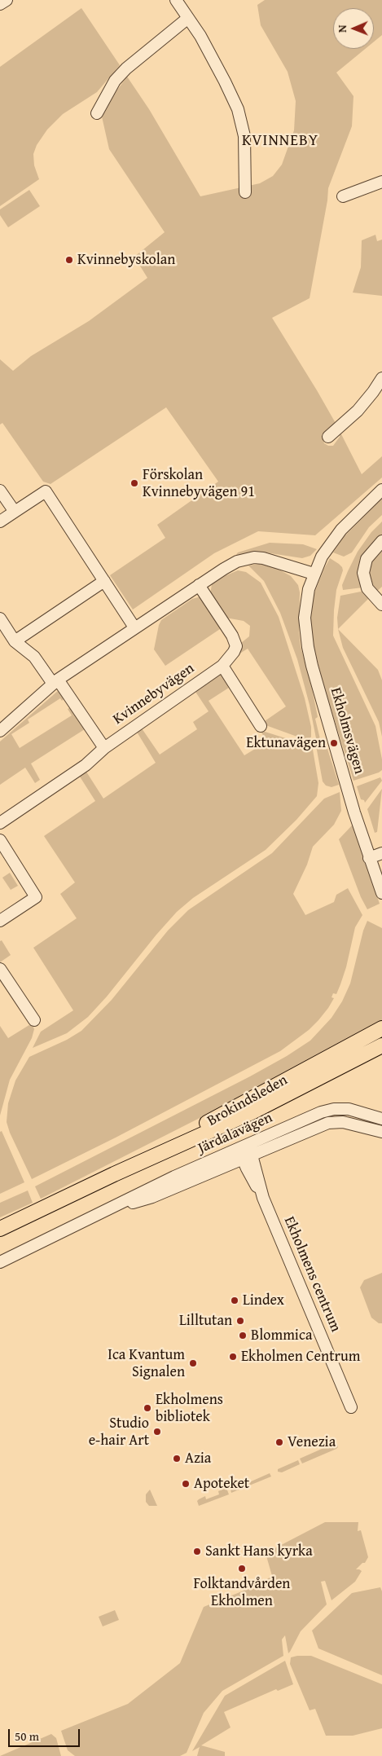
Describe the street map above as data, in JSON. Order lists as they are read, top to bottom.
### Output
{
  "streets": {
    "main road": ["Brokindsleden"],
    "street": [
      "Kvinnebyvägen",
      "Ekholmsvägen",
      "Järdalavägen",
      "Ekholmens centrum"
    ]
  },
  "crossings": [
    ["Järdalavägen", "Ekholmens centrum"]
  ],
  "districts": ["KVINNEBY"],
  "places": [
    "Kvinnebyskolan",
    "Förskolan Kvinnebyvägen 91",
    "Ektunavägen",
    "Lindex",
    "Lilltutan",
    "Blommica",
    "Ekholmen Centrum",
    "Ica Kvantum Signalen",
    "Ekholmens bibliotek",
    "Studio e-hair Art",
    "Venezia",
    "Azia",
    "Apoteket",
    "Sankt Hans kyrka",
    "Folktandvården Ekholmen"
  ],
  "scale_bar": "50 m",
  "north": "left"
}
